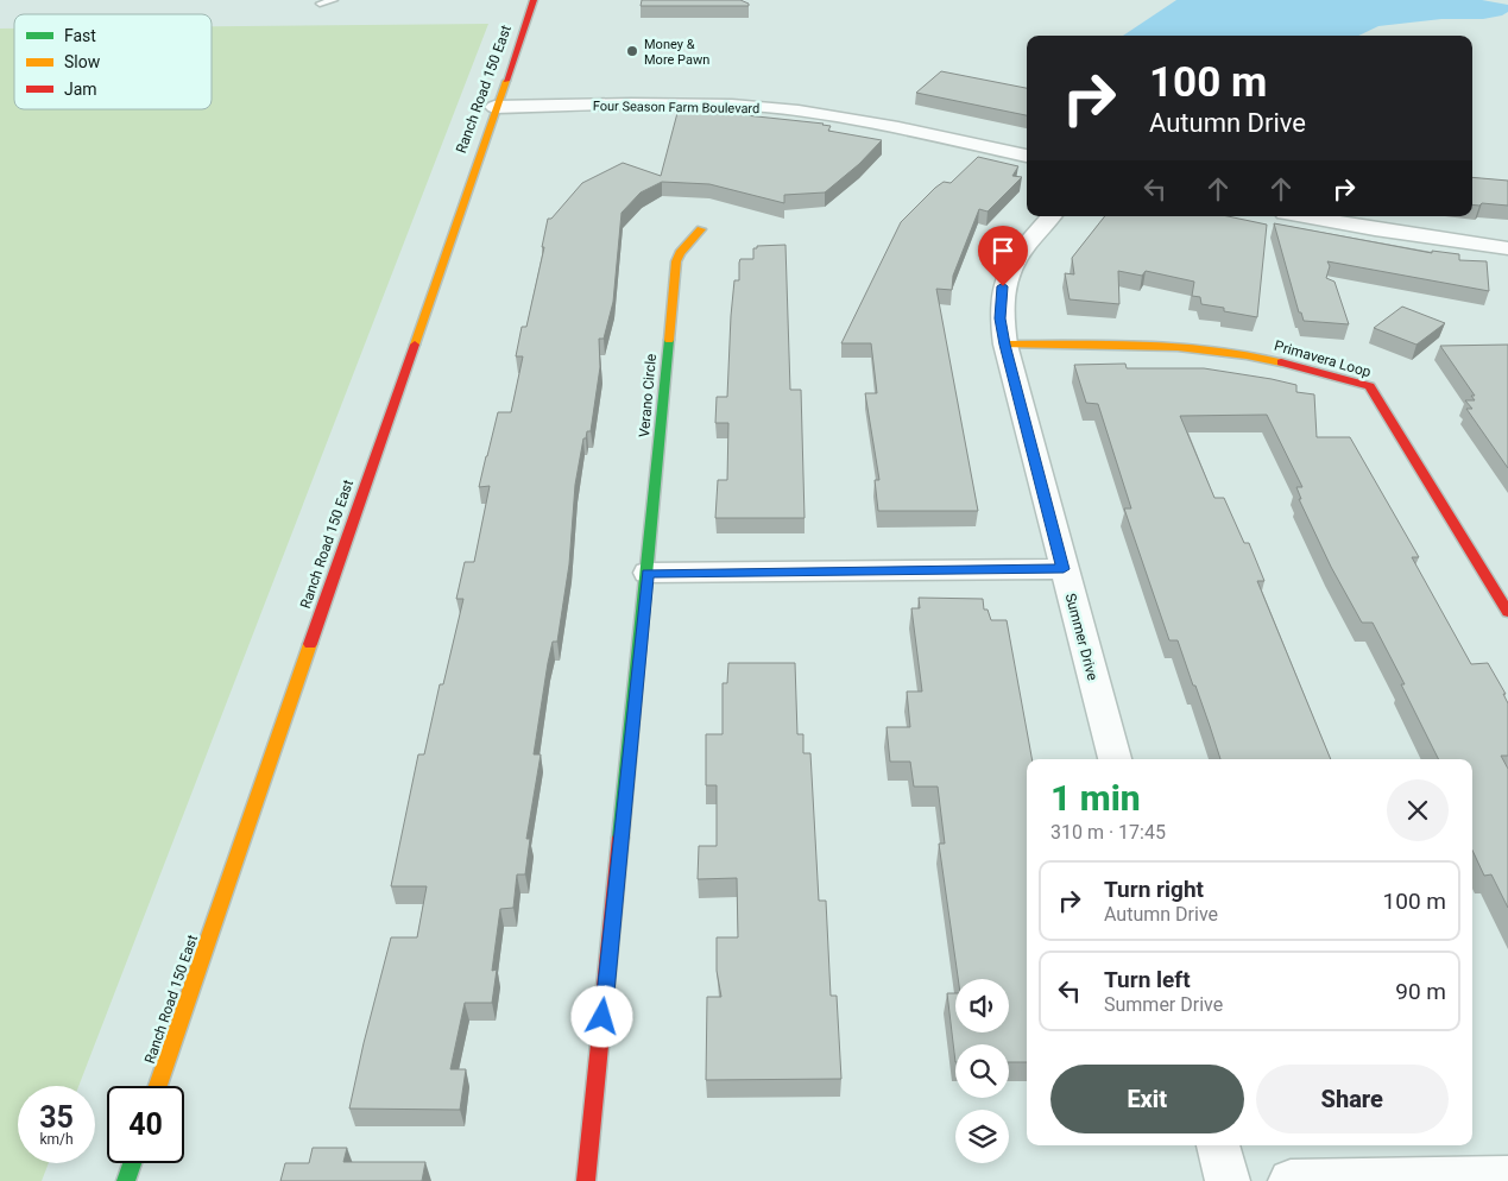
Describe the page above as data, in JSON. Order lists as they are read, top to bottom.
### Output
{
  "streets": {
    "main road": ["Ranch Road 150 East", "Primavera Loop", "Verano Circle"],
    "street": ["Four Season Farm Boulevard", "Summer Drive"]
  },
  "crossings": [
    ["Ranch Road 150 East", "Four Season Farm Boulevard"],
    ["Primavera Loop", "Summer Drive"]
  ],
  "places": ["Money & More Pawn"],
  "legend": ["Fast", "Slow", "Jam"],
  "page": {
    "turn": ["100 m", "Autumn Drive"],
    "heading": ["1 min", "310 m · 17:45"],
    "list": [
      {
        "name": "Turn right",
        "note": "Autumn Drive",
        "value": "100 m"
      },
      {
        "name": "Turn left",
        "note": "Summer Drive",
        "value": "90 m"
      }
    ],
    "buttons": ["Exit", "Share"],
    "speed": "35 km/h",
    "limit": "40"
  }
}
